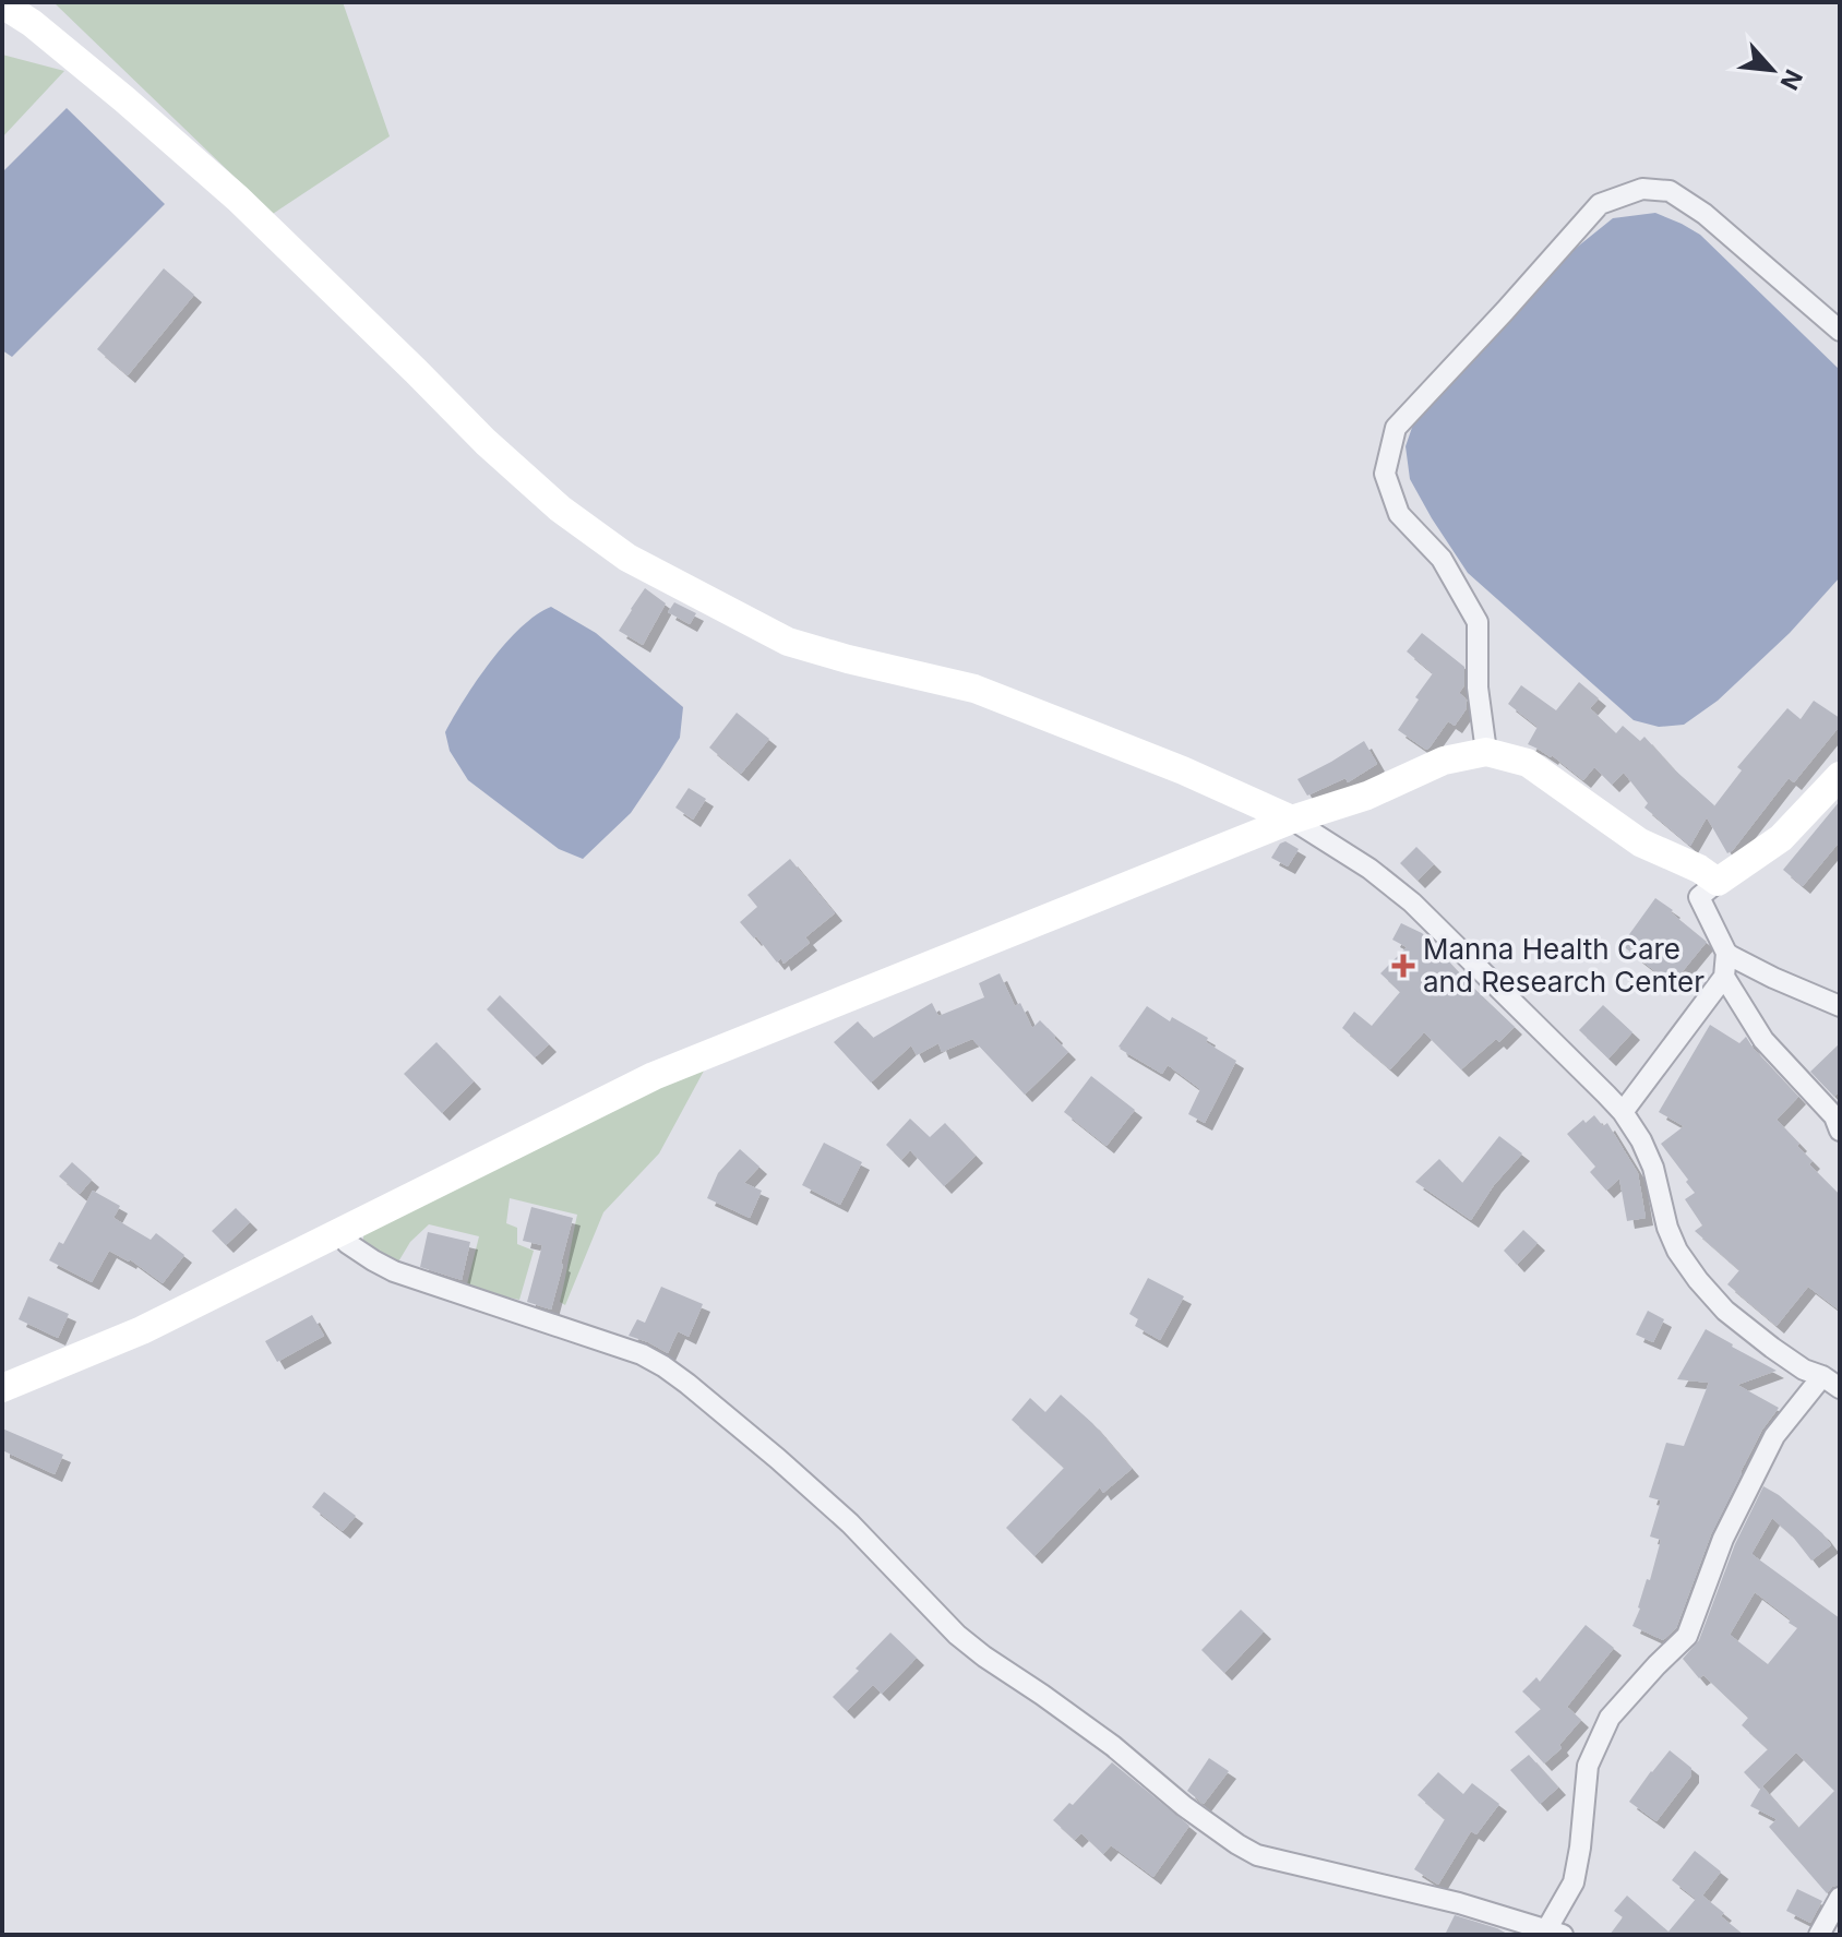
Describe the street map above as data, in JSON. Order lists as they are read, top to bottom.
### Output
{
  "places": {
    "health": ["Manna Health Care and Research Center"]
  },
  "north": "bottom right"
}
